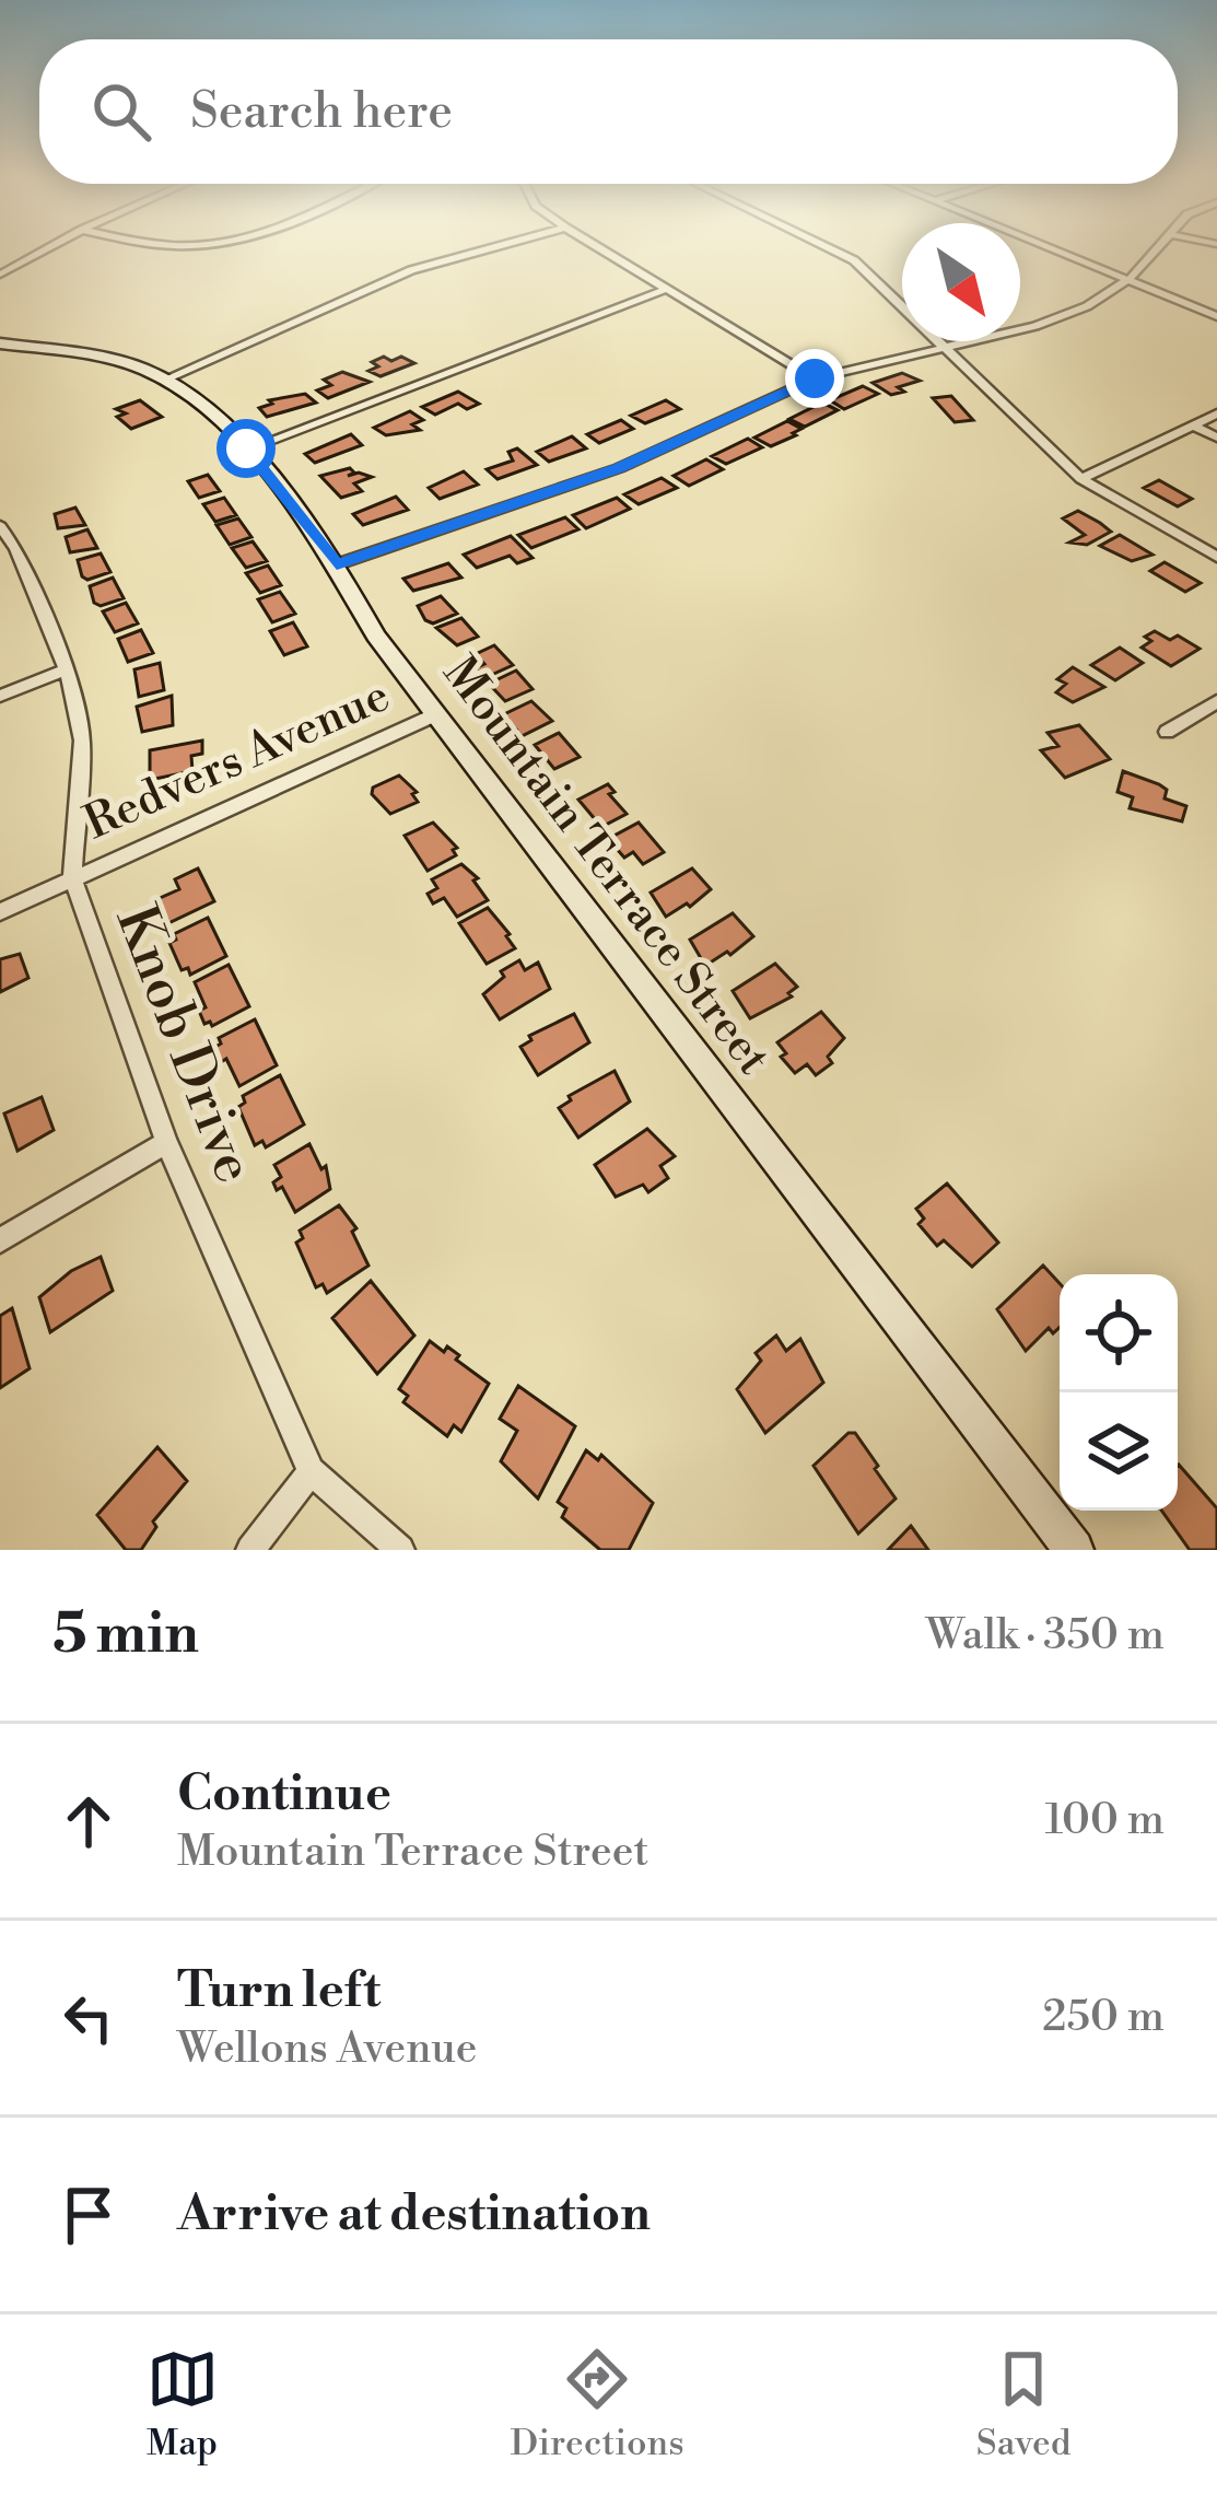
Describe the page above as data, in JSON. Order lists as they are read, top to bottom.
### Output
{
  "streets": {
    "street": ["Redvers Avenue", "Mountain Terrace Street", "Knob Drive"]
  },
  "crossings": [
    ["Redvers Avenue", "Mountain Terrace Street"],
    ["Redvers Avenue", "Knob Drive"]
  ],
  "north": "bottom right",
  "page": {
    "search": "Search here",
    "heading": ["5 min", "Walk · 350 m"],
    "list": [
      ["Continue", "Mountain Terrace Street", "100 m"],
      ["Turn left", "Wellons Avenue", "250 m"],
      "Arrive at destination"
    ],
    "nav": ["Map", "Directions", "Saved"]
  }
}
